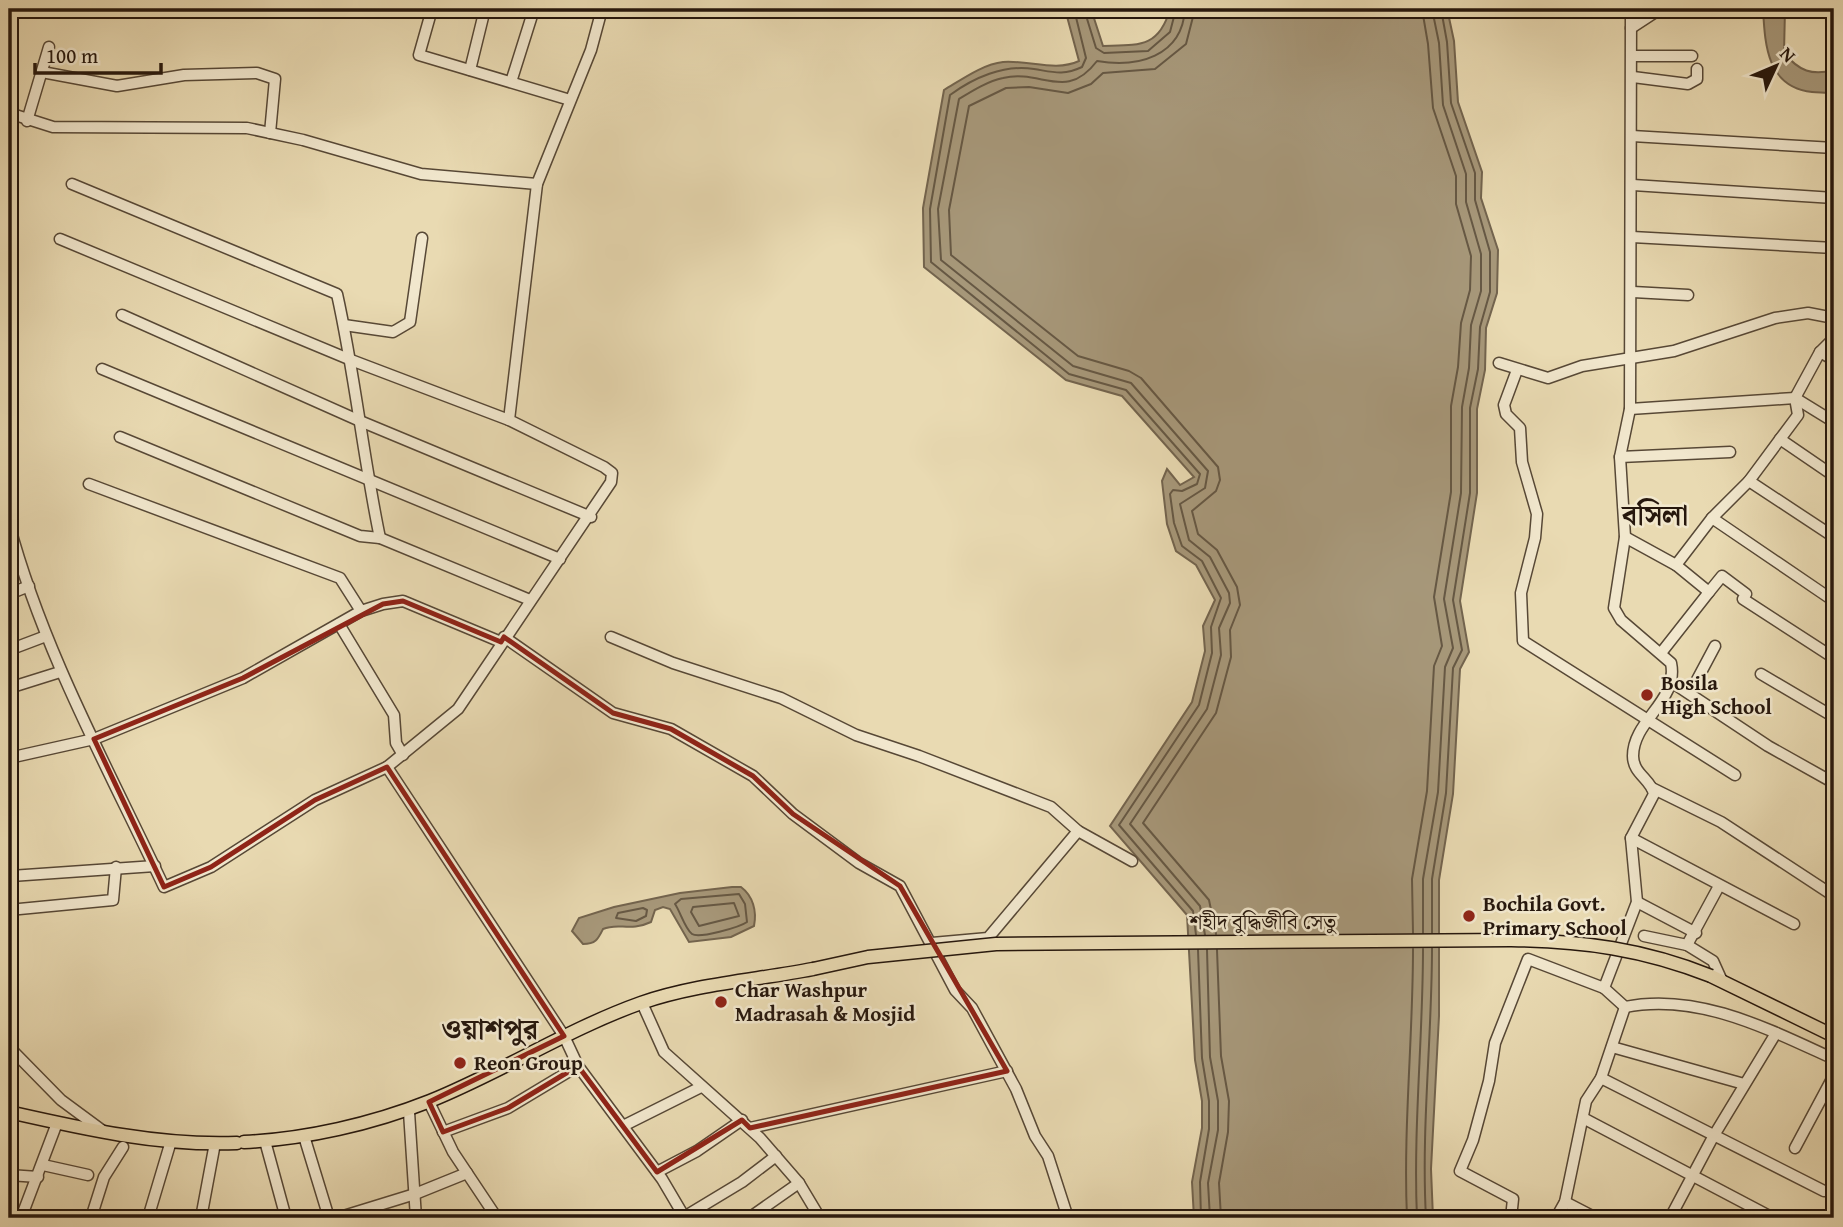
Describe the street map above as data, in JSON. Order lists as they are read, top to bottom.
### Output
{
  "streets": {
    "main road": ["শহীদ বুদ্ধিজীবি সেতু"]
  },
  "districts": ["বসিলা", "ওয়াশপুর"],
  "places": [
    "Bosila High School",
    "Bochila Govt. Primary School",
    "Char Washpur Madrasah & Mosjid",
    "Reon Group"
  ],
  "scale_bar": "100 m",
  "north": "top right"
}
